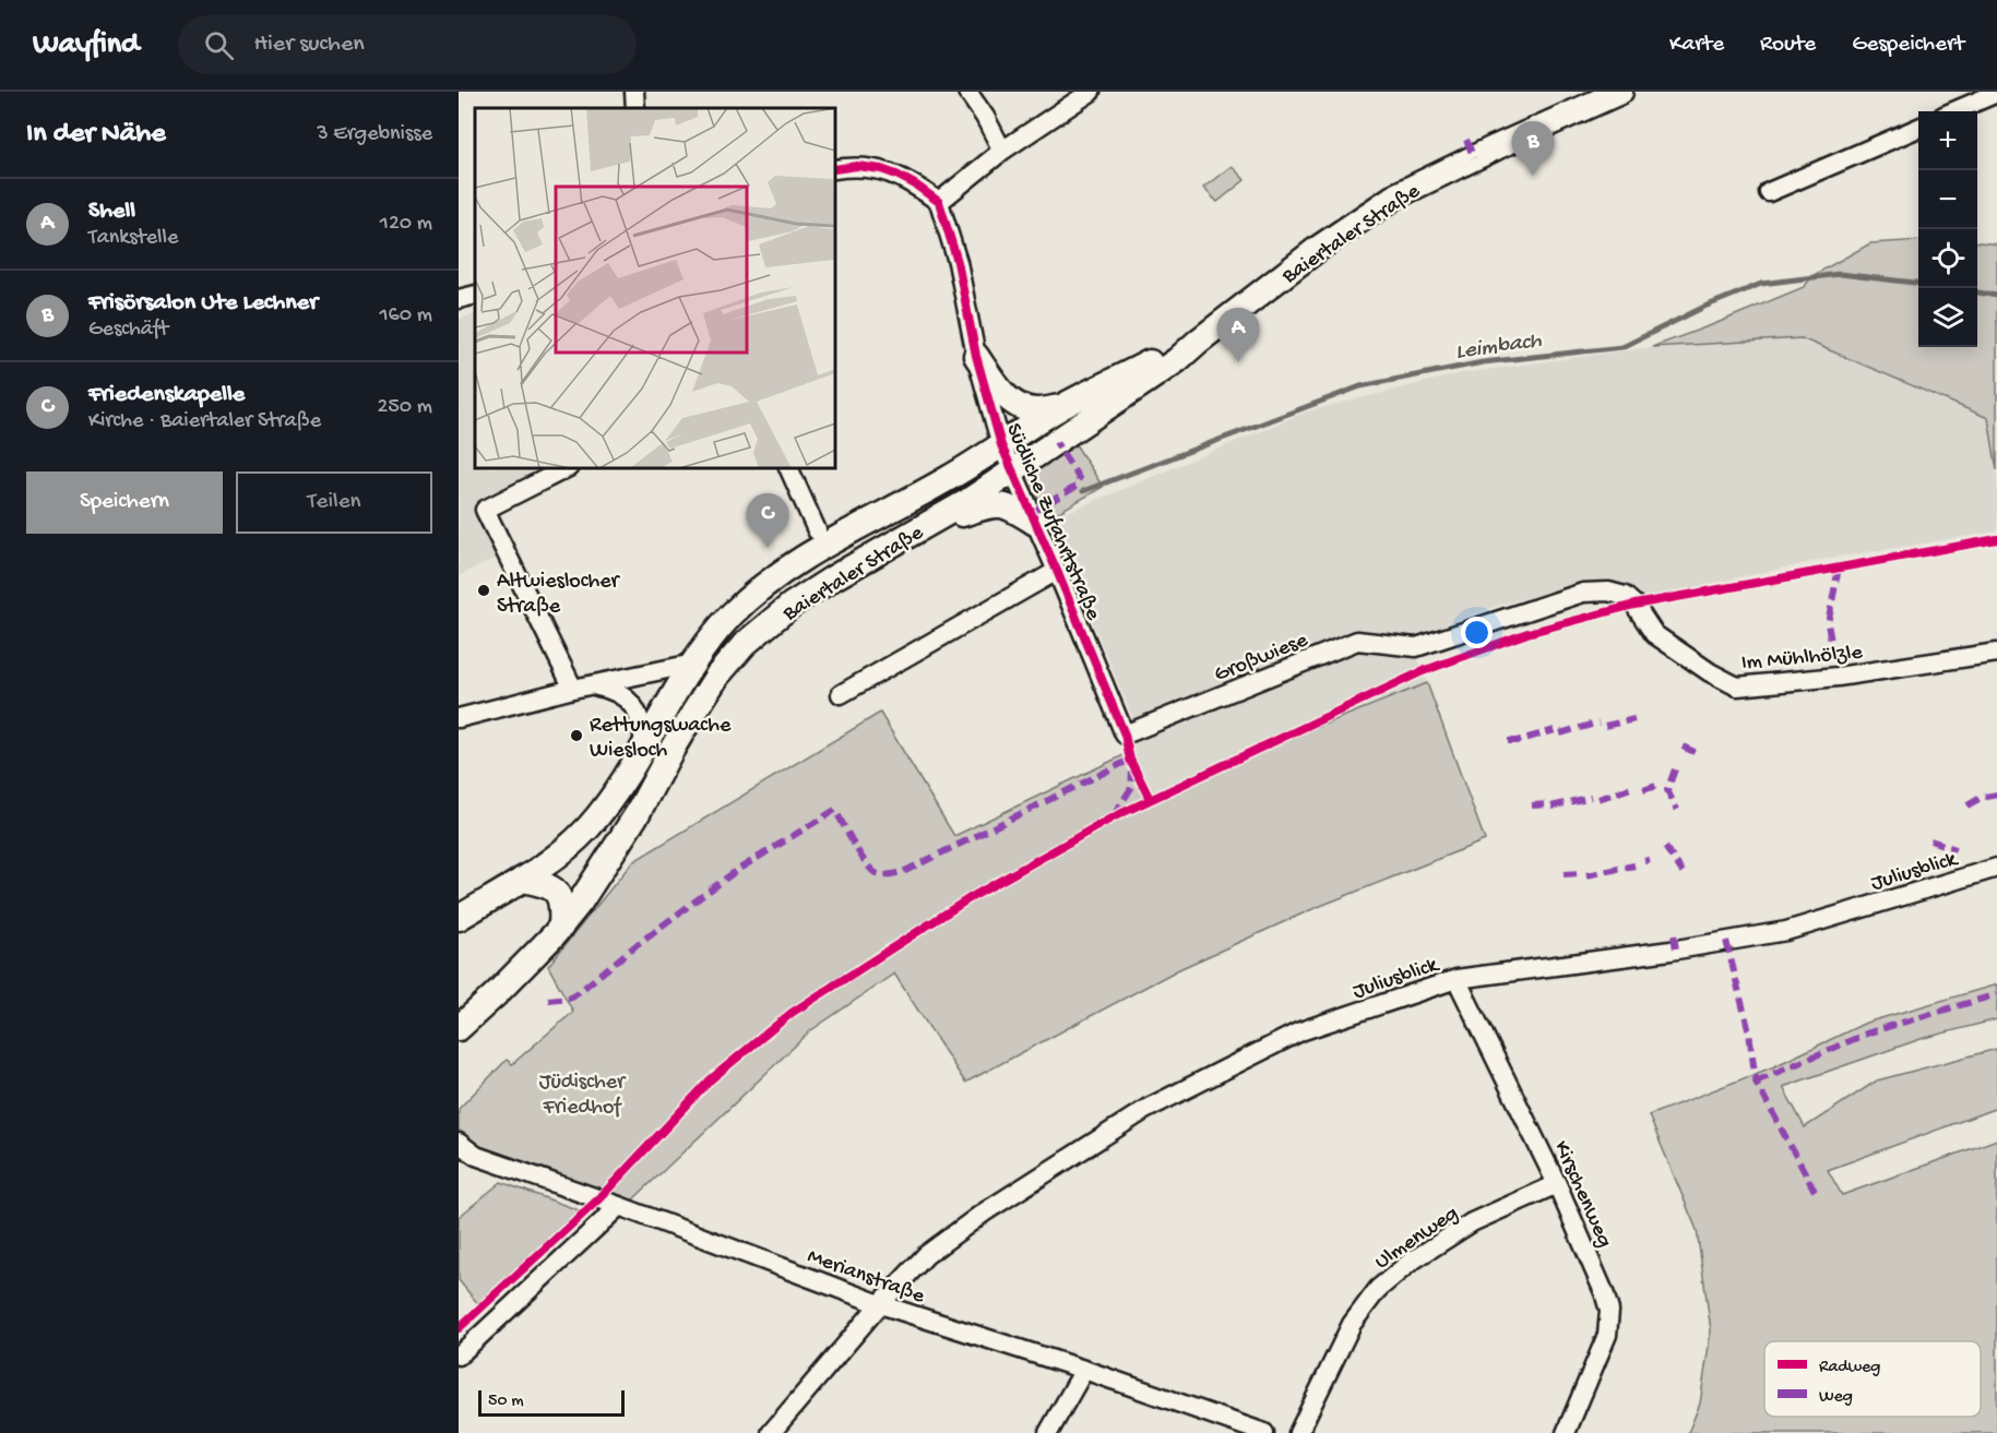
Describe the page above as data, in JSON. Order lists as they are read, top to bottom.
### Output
{
  "streets": {
    "main road": ["Baiertaler Straße"],
    "street": [
      "Südliche Zufahrtstraße",
      "Großwiese",
      "Im Mühlhölzle",
      "Juliusblick",
      "Kirschenweg",
      "Ulmenweg",
      "Merianstraße"
    ]
  },
  "crossings": [
    ["Baiertaler Straße", "Südliche Zufahrtstraße"],
    ["Südliche Zufahrtstraße", "Großwiese"],
    ["Großwiese", "Im Mühlhölzle"],
    ["Juliusblick", "Kirschenweg"],
    ["Juliusblick", "Merianstraße"],
    ["Kirschenweg", "Ulmenweg"]
  ],
  "water": ["Leimbach"],
  "parks": ["Jüdischer Friedhof"],
  "places": ["Altwieslocher Straße", "Rettungswache Wiesloch"],
  "legend": ["Radweg", "Weg"],
  "scale_bar": "50 m",
  "page": {
    "header": "Wayfind",
    "search": "Hier suchen",
    "nav": ["Karte", "Route", "Gespeichert"],
    "heading": ["In der Nähe", "3 Ergebnisse"],
    "map_buttons": ["+", "−"],
    "pins": ["B", "A", "C"],
    "list": [
      {
        "mark": "A",
        "name": "Shell",
        "note": "Tankstelle",
        "value": "120 m"
      },
      {
        "mark": "B",
        "name": "Frisörsalon Ute Lechner",
        "note": "Geschäft",
        "value": "160 m"
      },
      {
        "mark": "C",
        "name": "Friedenskapelle",
        "note": "Kirche · Baiertaler Straße",
        "value": "250 m"
      }
    ],
    "buttons": ["Speichern", "Teilen"],
    "scale": "50 m"
  }
}
